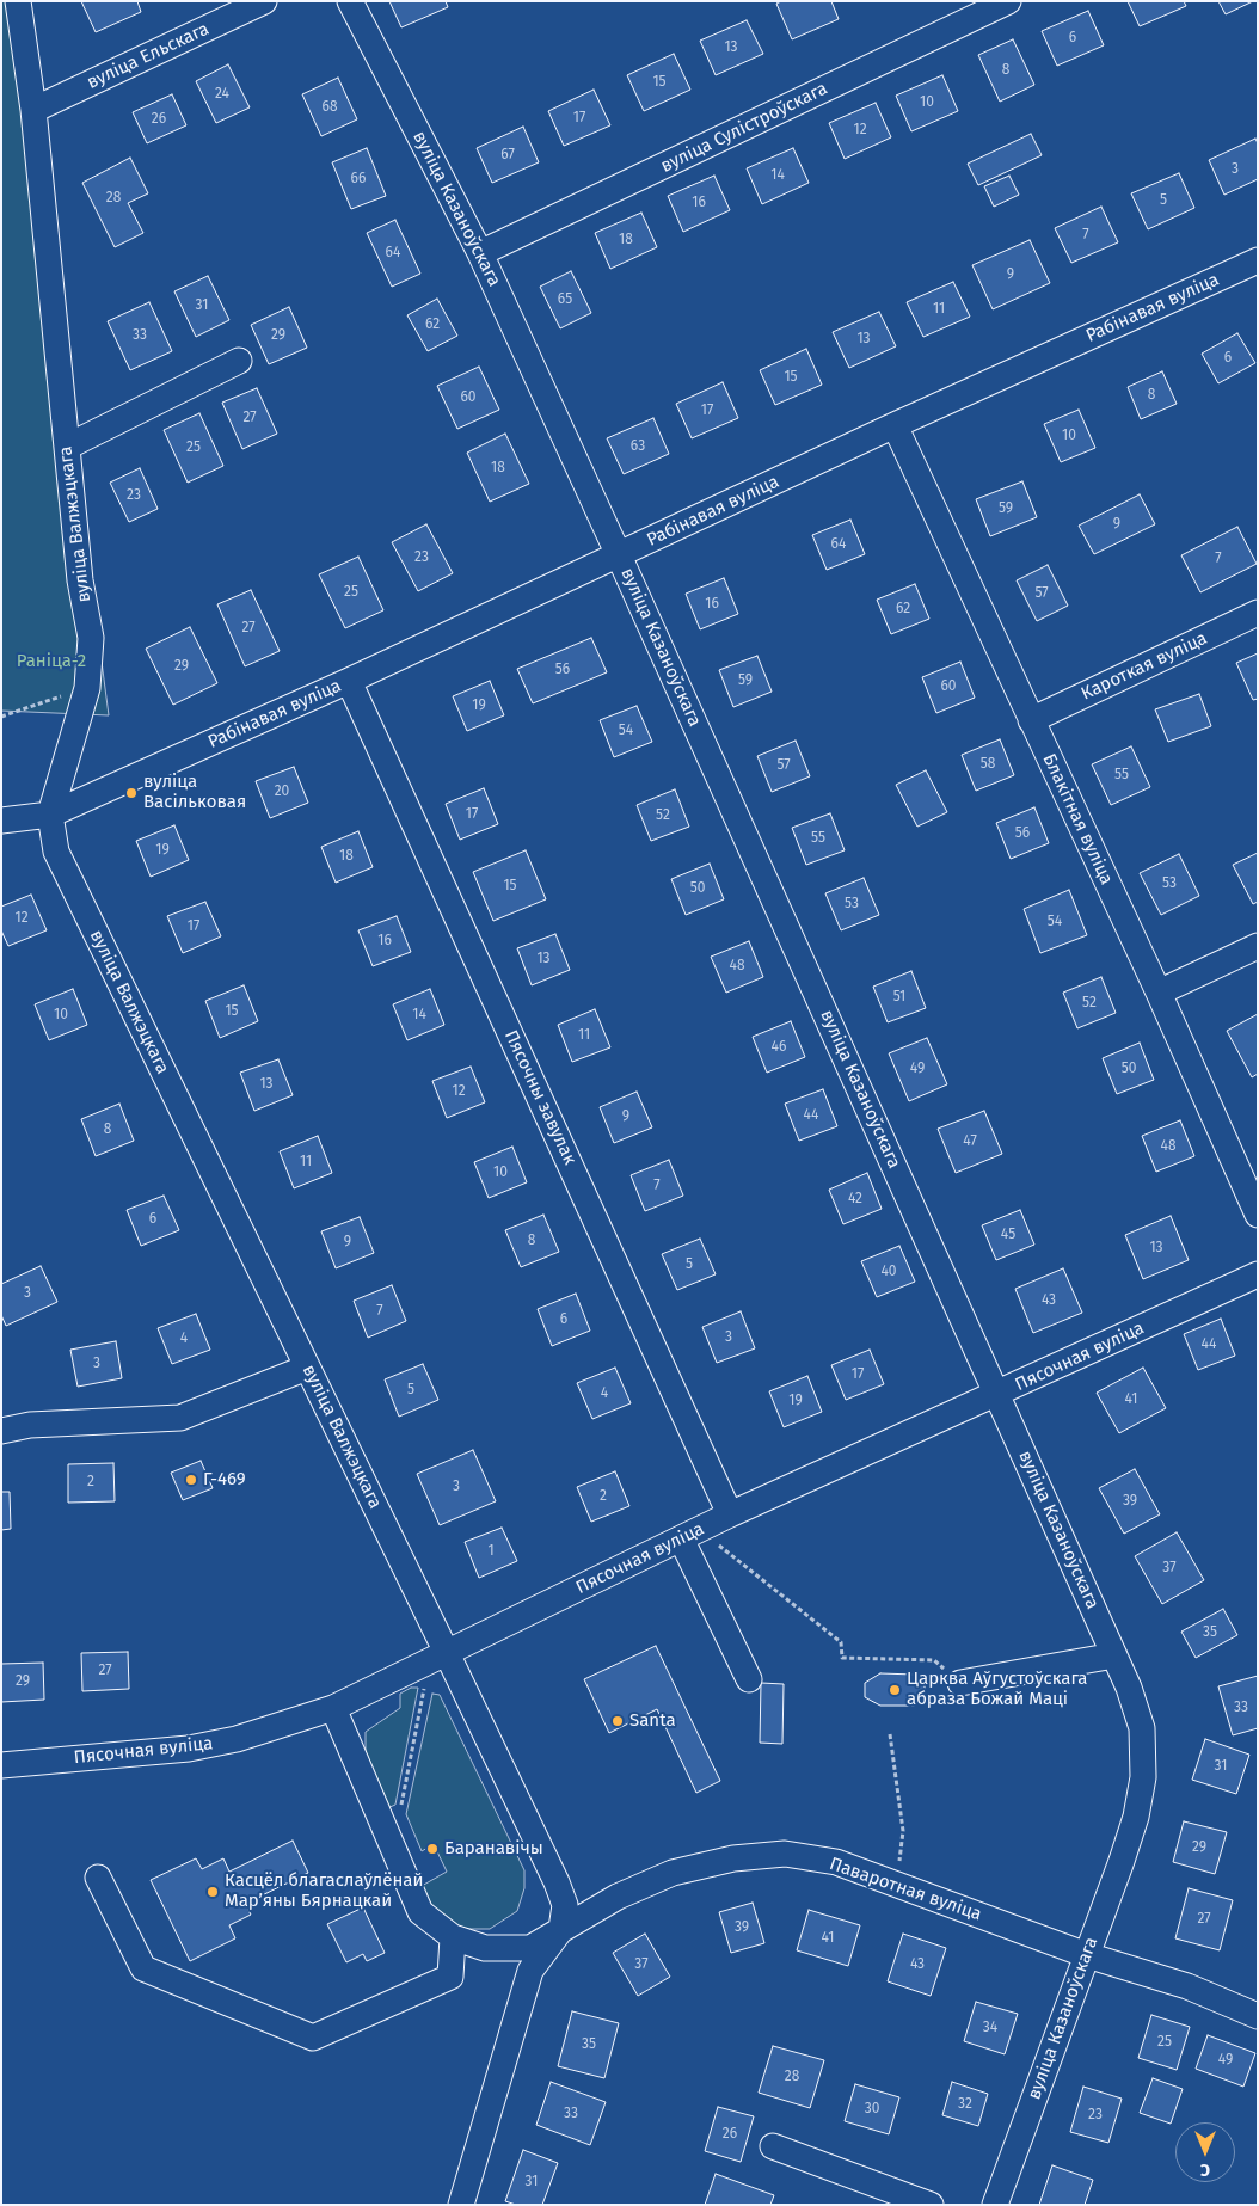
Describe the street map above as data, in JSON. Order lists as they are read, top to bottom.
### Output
{
  "streets": {
    "street": [
      "вуліца Ельскага",
      "вуліца Сулістроўскага",
      "вуліца Казаноўскага",
      "Рабінавая вуліца",
      "вуліца Валжэцкага",
      "Кароткая вуліца",
      "Блакітная вуліца",
      "Пясочны завулак",
      "Пясочная вуліца",
      "Паваротная вуліца"
    ]
  },
  "crossings": [
    ["вуліца Ельскага", "вуліца Валжэцкага"],
    ["вуліца Сулістроўскага", "вуліца Казаноўскага"],
    ["вуліца Казаноўскага", "Рабінавая вуліца"],
    ["вуліца Казаноўскага", "Пясочная вуліца"],
    ["вуліца Казаноўскага", "Паваротная вуліца"],
    ["Рабінавая вуліца", "вуліца Валжэцкага"],
    ["Рабінавая вуліца", "Блакітная вуліца"],
    ["Рабінавая вуліца", "Пясочны завулак"],
    ["вуліца Валжэцкага", "Пясочная вуліца"],
    ["вуліца Валжэцкага", "Паваротная вуліца"],
    ["Кароткая вуліца", "Блакітная вуліца"],
    ["Пясочны завулак", "Пясочная вуліца"]
  ],
  "parks": ["Раніца-2"],
  "places": [
    "вуліца Васільковая",
    "Г-469",
    "Царква Аўгустоўскага абраза Божай Маці",
    "Santa",
    "Баранавічы",
    "Касцёл благаслаўлёнай Мар’яны Бярнацкай"
  ],
  "house_numbers": [
    "6",
    "13",
    "8",
    "15",
    "24",
    "10",
    "68",
    "17",
    "26",
    "12",
    "67",
    "3",
    "14",
    "66",
    "28",
    "5",
    "16",
    "7",
    "18",
    "64",
    "9",
    "65",
    "31",
    "11",
    "62",
    "33",
    "29",
    "13",
    "6",
    "15",
    "8",
    "60",
    "17",
    "27",
    "10",
    "63",
    "25",
    "18",
    "23",
    "59",
    "9",
    "64",
    "23",
    "7",
    "25",
    "57",
    "16",
    "62",
    "27",
    "29",
    "56",
    "59",
    "60",
    "19",
    "54",
    "58",
    "57",
    "55",
    "20",
    "17",
    "52",
    "56",
    "55",
    "19",
    "18",
    "53",
    "15",
    "50",
    "53",
    "12",
    "54",
    "17",
    "16",
    "13",
    "48",
    "51",
    "52",
    "15",
    "10",
    "14",
    "11",
    "46",
    "49",
    "50",
    "13",
    "12",
    "44",
    "9",
    "8",
    "47",
    "48",
    "11",
    "10",
    "7",
    "42",
    "6",
    "45",
    "8",
    "9",
    "13",
    "5",
    "40",
    "3",
    "43",
    "7",
    "6",
    "3",
    "4",
    "44",
    "3",
    "17",
    "5",
    "4",
    "41",
    "19",
    "2",
    "3",
    "2",
    "39",
    "1",
    "37",
    "35",
    "27",
    "29",
    "33",
    "31",
    "29",
    "27",
    "39",
    "41",
    "37",
    "43",
    "34",
    "25",
    "35",
    "49",
    "28",
    "32",
    "30",
    "33",
    "23",
    "26",
    "31"
  ],
  "north": "bottom"
}
